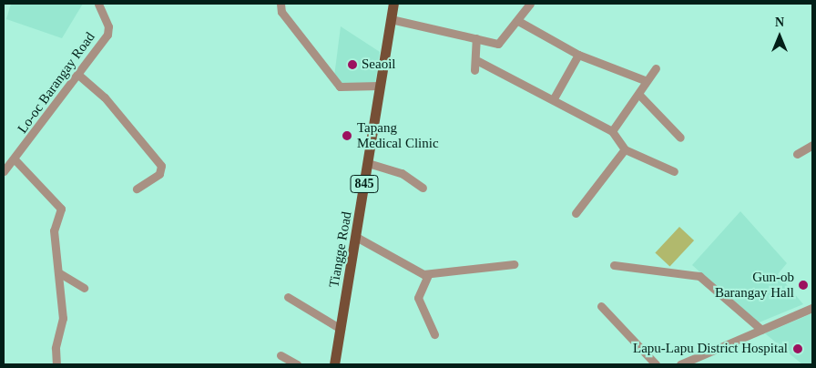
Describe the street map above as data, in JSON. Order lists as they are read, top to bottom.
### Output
{
  "streets": {
    "main road": ["845", "Tiangge Road"],
    "street": ["Lo-oc Barangay Road"]
  },
  "places": [
    "Seaoil",
    "Tapang Medical Clinic",
    "Gun-ob Barangay Hall",
    "Lapu-Lapu District Hospital"
  ],
  "north": "top"
}
